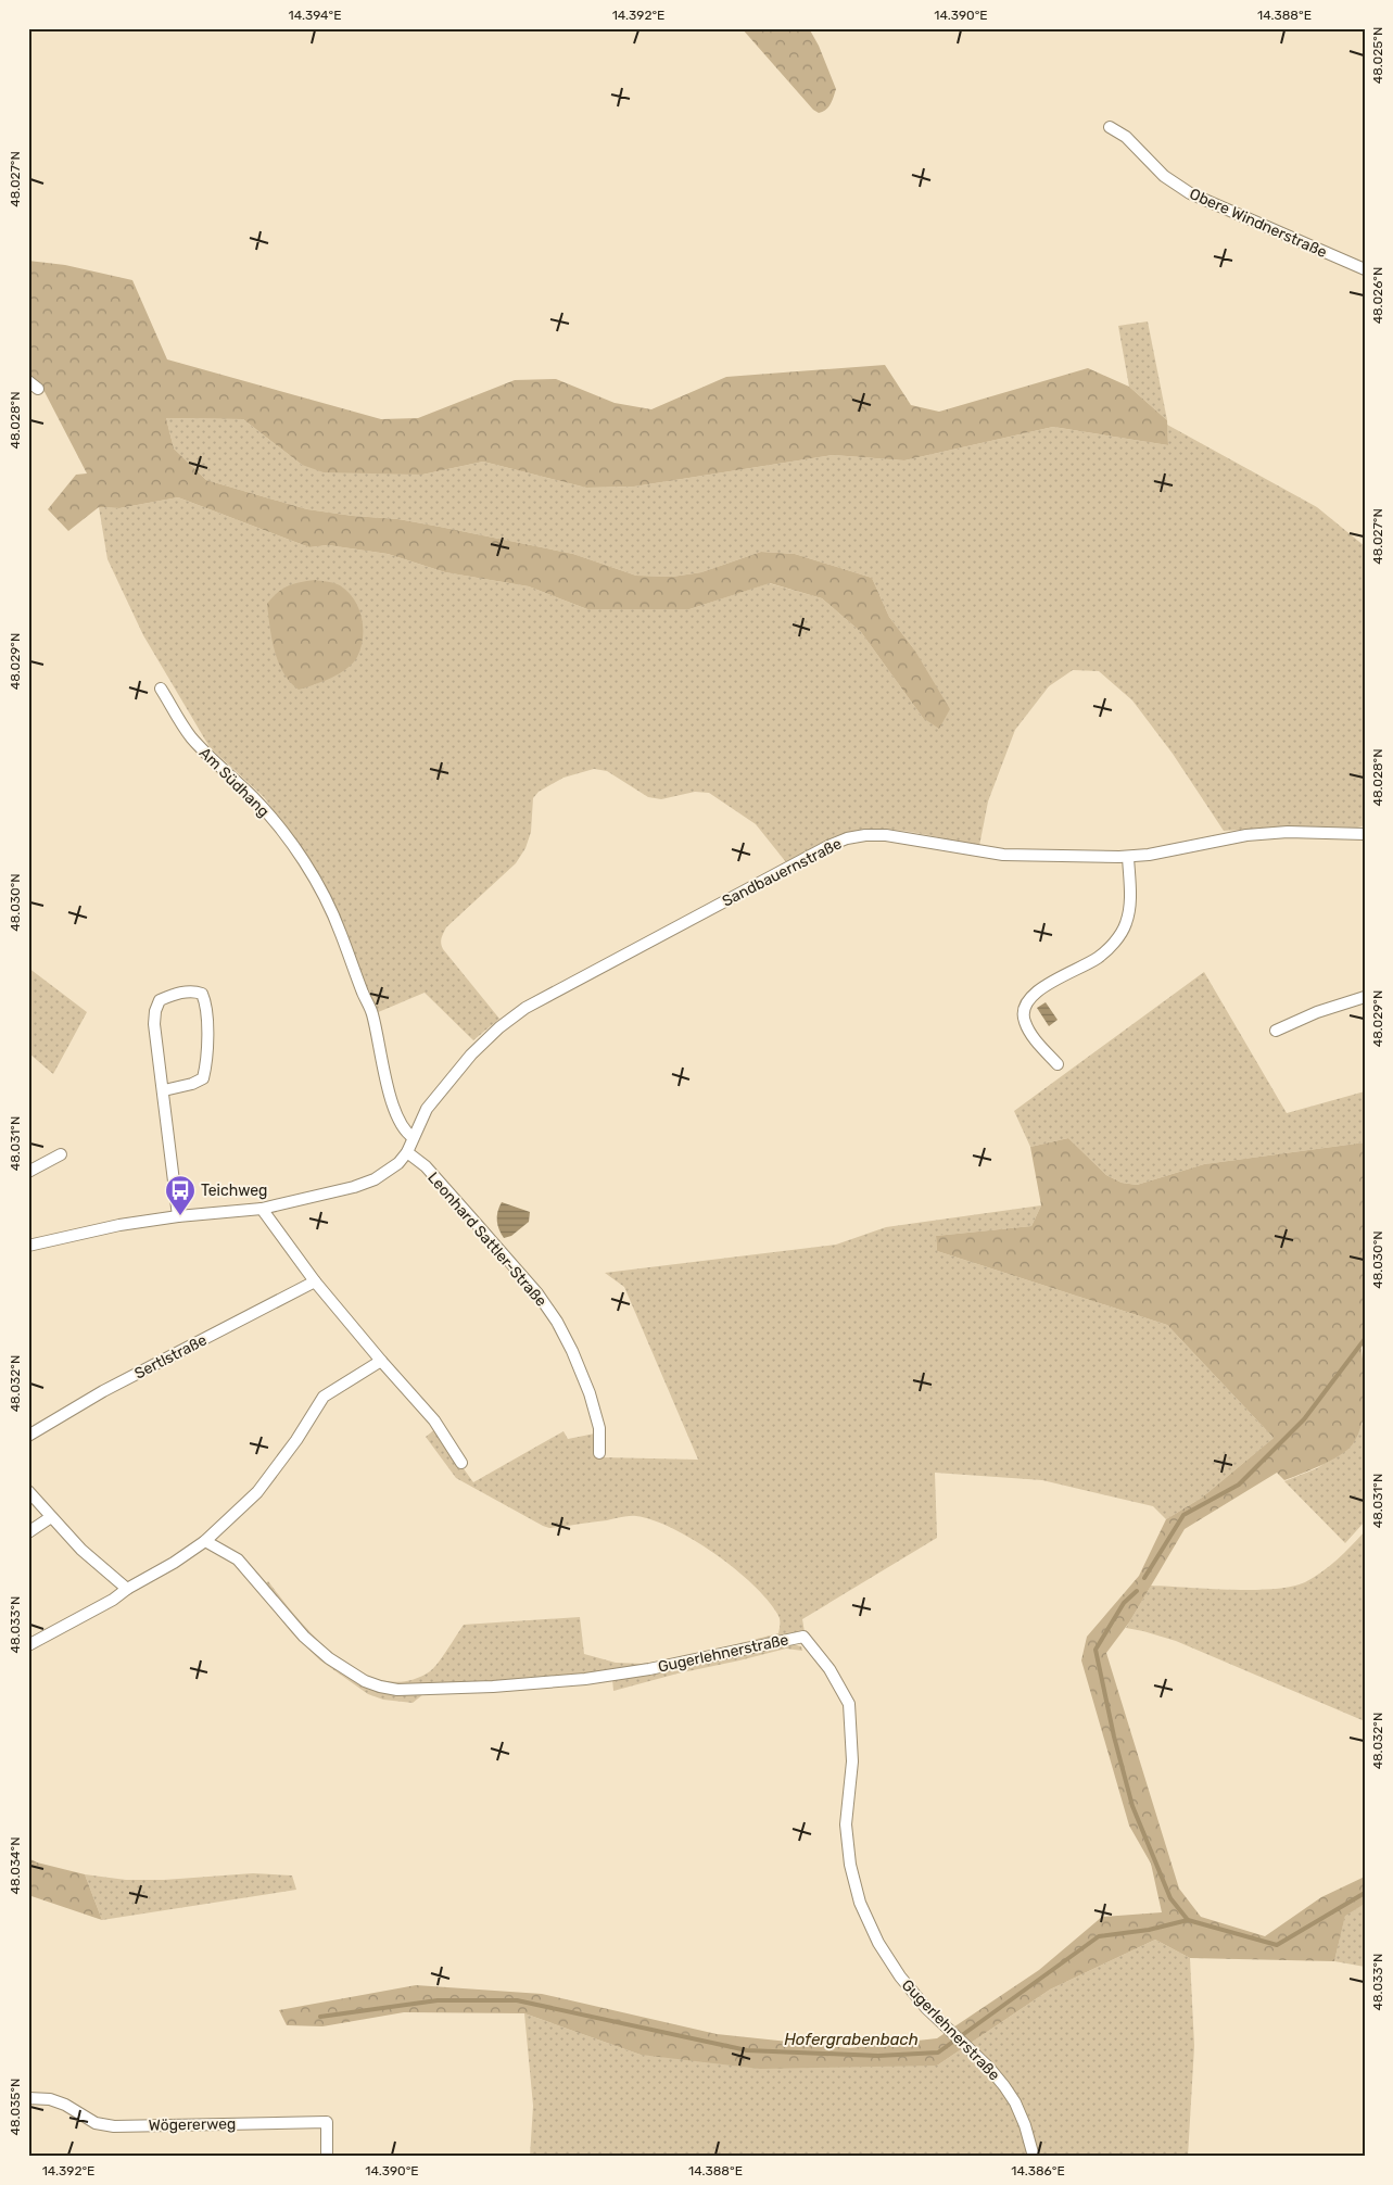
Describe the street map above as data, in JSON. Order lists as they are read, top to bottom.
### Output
{
  "streets": {
    "street": [
      "Obere Windnerstraße",
      "Am Südhang",
      "Sandbauernstraße",
      "Leonhard Sattler-Straße",
      "Sertlstraße",
      "Gugerlehnerstraße",
      "Wögererweg"
    ]
  },
  "crossings": [
    ["Am Südhang", "Sandbauernstraße"],
    ["Sandbauernstraße", "Leonhard Sattler-Straße"]
  ],
  "water": ["Hofergrabenbach"],
  "places": {
    "bus stop": ["Teichweg"]
  },
  "coordinates": [
    "14.394°E",
    "14.392°E",
    "14.390°E",
    "14.388°E",
    "48.025°N",
    "48.027°N",
    "48.026°N",
    "48.028°N",
    "48.029°N",
    "48.030°N",
    "48.031°N",
    "48.032°N",
    "48.033°N",
    "48.034°N",
    "48.035°N",
    "14.386°E"
  ]
}
